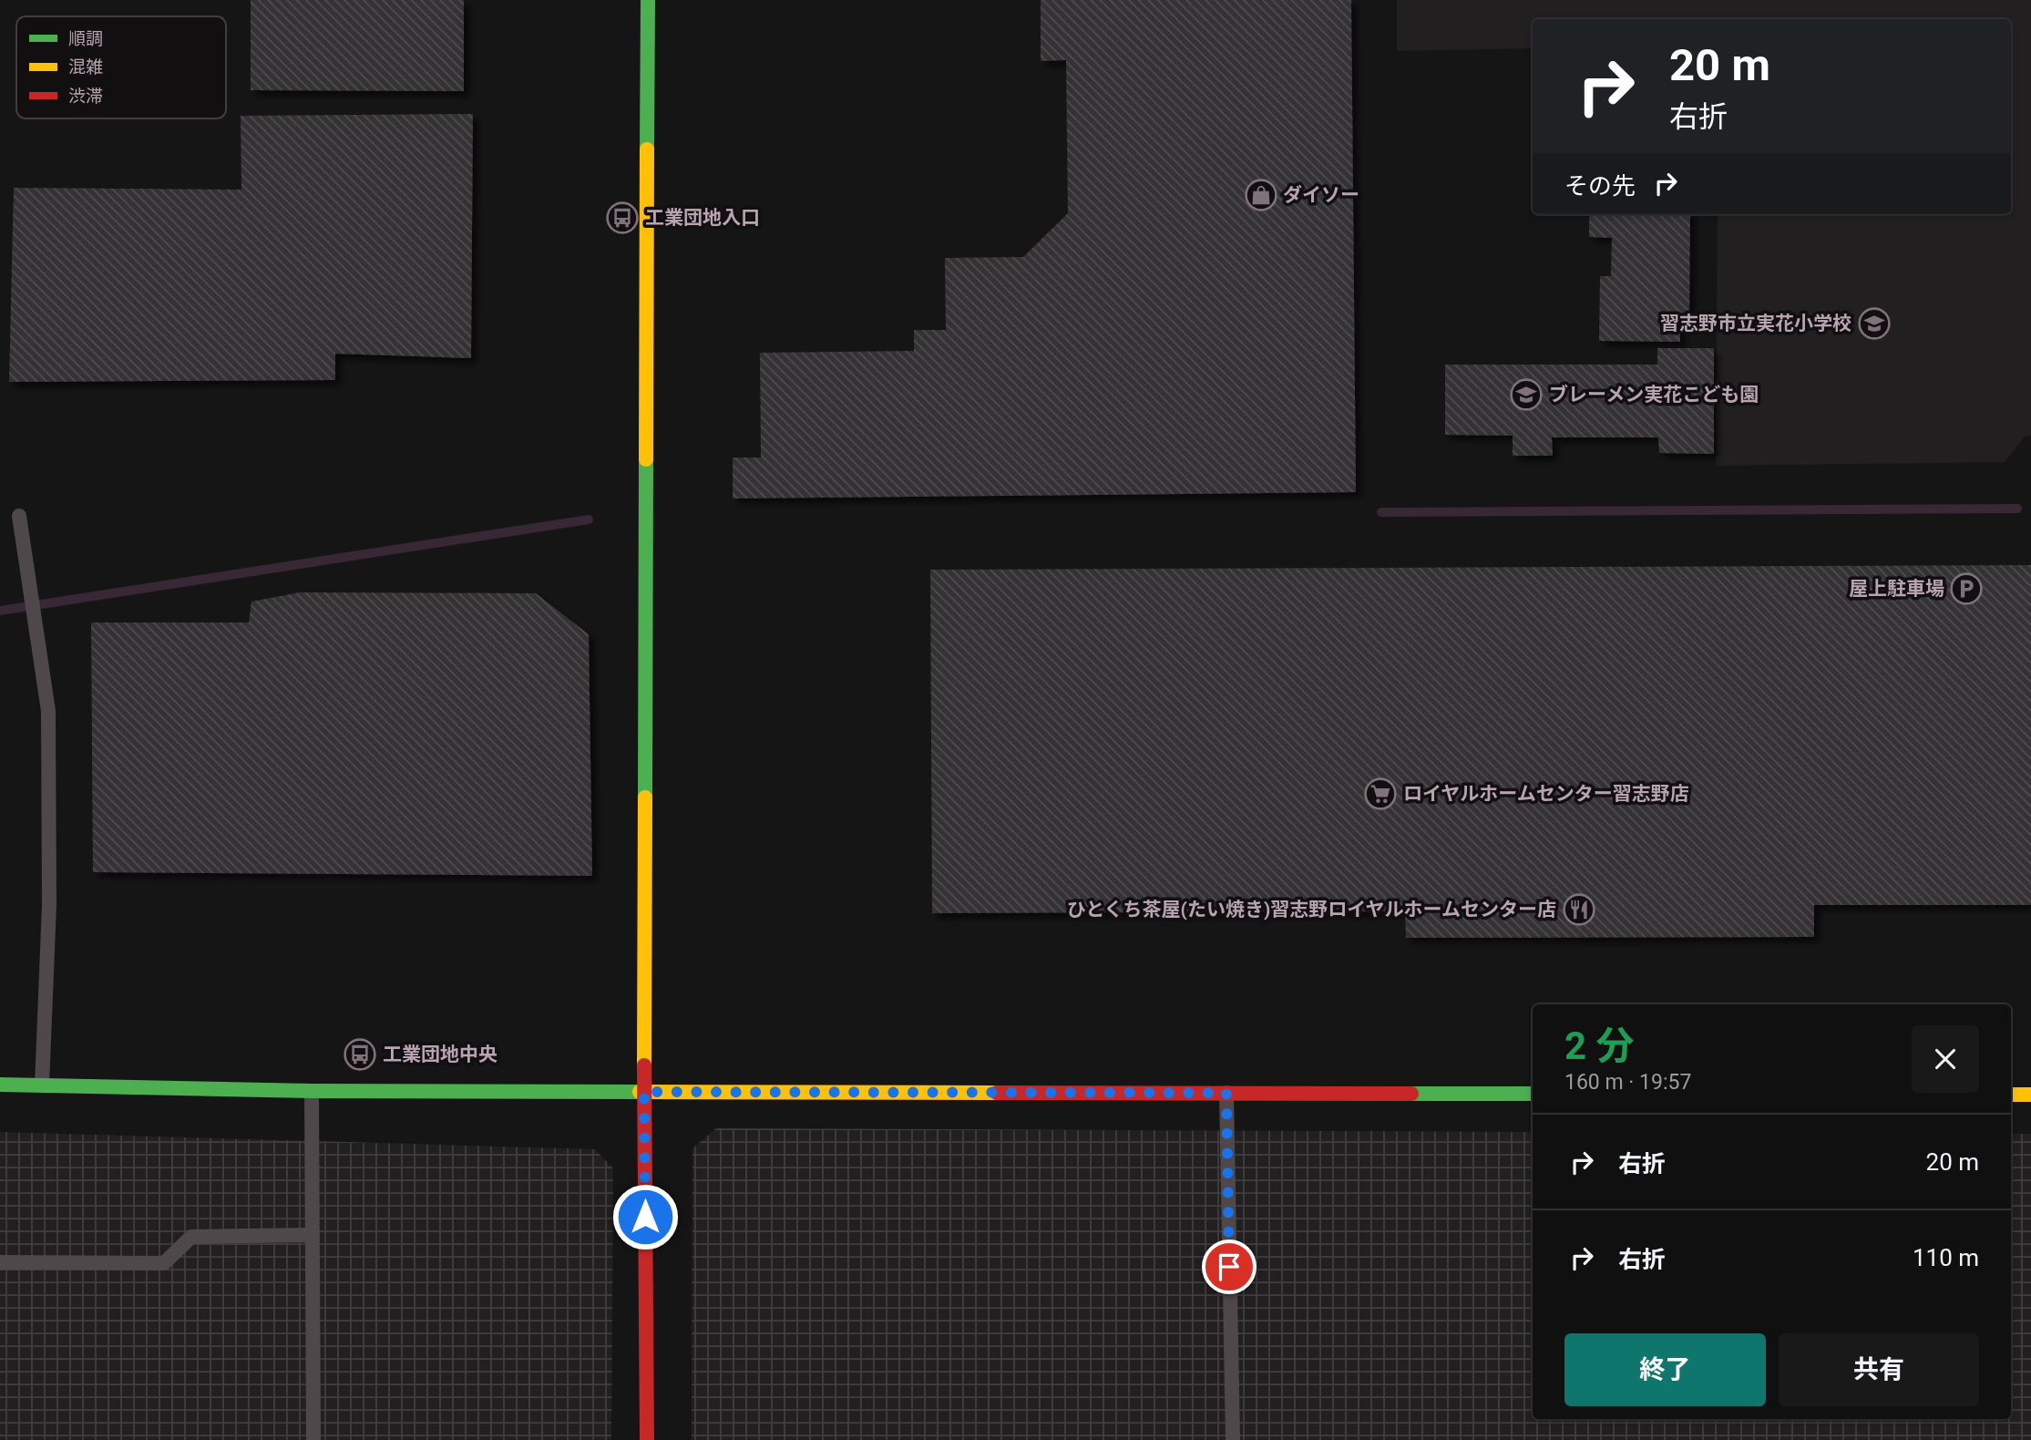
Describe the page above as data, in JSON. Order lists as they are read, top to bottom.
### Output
{
  "places": {
    "shop": ["ダイソー"],
    "bus stop": ["工業団地入口", "工業団地中央"],
    "school or university": ["習志野市立実花小学校", "ブレーメン実花こども園"],
    "parking": ["屋上駐車場"],
    "supermarket": ["ロイヤルホームセンター習志野店"],
    "restaurant": ["ひとくち茶屋(たい焼き)習志野ロイヤルホームセンター店"]
  },
  "legend": ["順調", "混雑", "渋滞"],
  "page": {
    "turn": ["20 m", "右折"],
    "then": "その先",
    "heading": ["2 分", "160 m · 19:57"],
    "list": [
      {
        "name": "右折",
        "value": "20 m"
      },
      {
        "name": "右折",
        "value": "110 m"
      }
    ],
    "buttons": ["終了", "共有"]
  }
}
